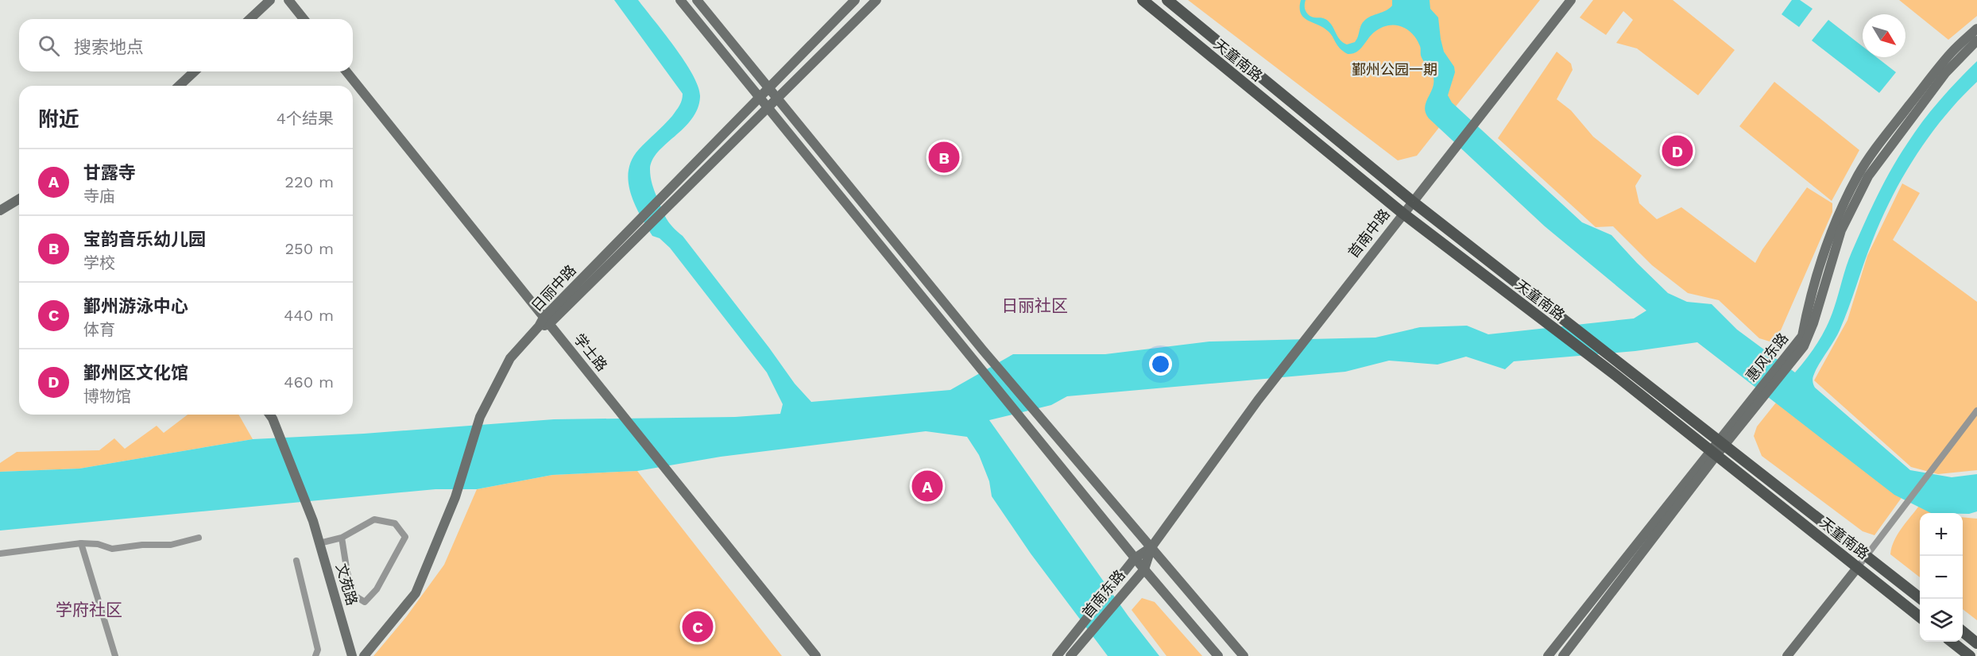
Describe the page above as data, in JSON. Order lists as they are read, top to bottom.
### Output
{
  "streets": {
    "main road": [
      "天童南路",
      "首南中路",
      "日丽中路",
      "学士路",
      "惠风东路",
      "文苑路",
      "首南东路"
    ]
  },
  "crossings": [
    ["天童南路", "首南中路"],
    ["天童南路", "惠风东路"],
    ["首南中路", "首南东路"],
    ["日丽中路", "学士路"]
  ],
  "districts": ["日丽社区", "学府社区"],
  "parks": ["鄞州公园一期"],
  "north": "bottom right",
  "page": {
    "search": "搜索地点",
    "heading": ["附近", "4个结果"],
    "pins": [
      "D",
      "B",
      "A",
      "C"
    ],
    "list": [
      {
        "mark": "A",
        "name": "甘露寺",
        "note": "寺庙",
        "value": "220 m"
      },
      {
        "mark": "B",
        "name": "宝韵音乐幼儿园",
        "note": "学校",
        "value": "250 m"
      },
      {
        "mark": "C",
        "name": "鄞州游泳中心",
        "note": "体育",
        "value": "440 m"
      },
      {
        "mark": "D",
        "name": "鄞州区文化馆",
        "note": "博物馆",
        "value": "460 m"
      }
    ],
    "map_buttons": ["+", "−"]
  }
}
